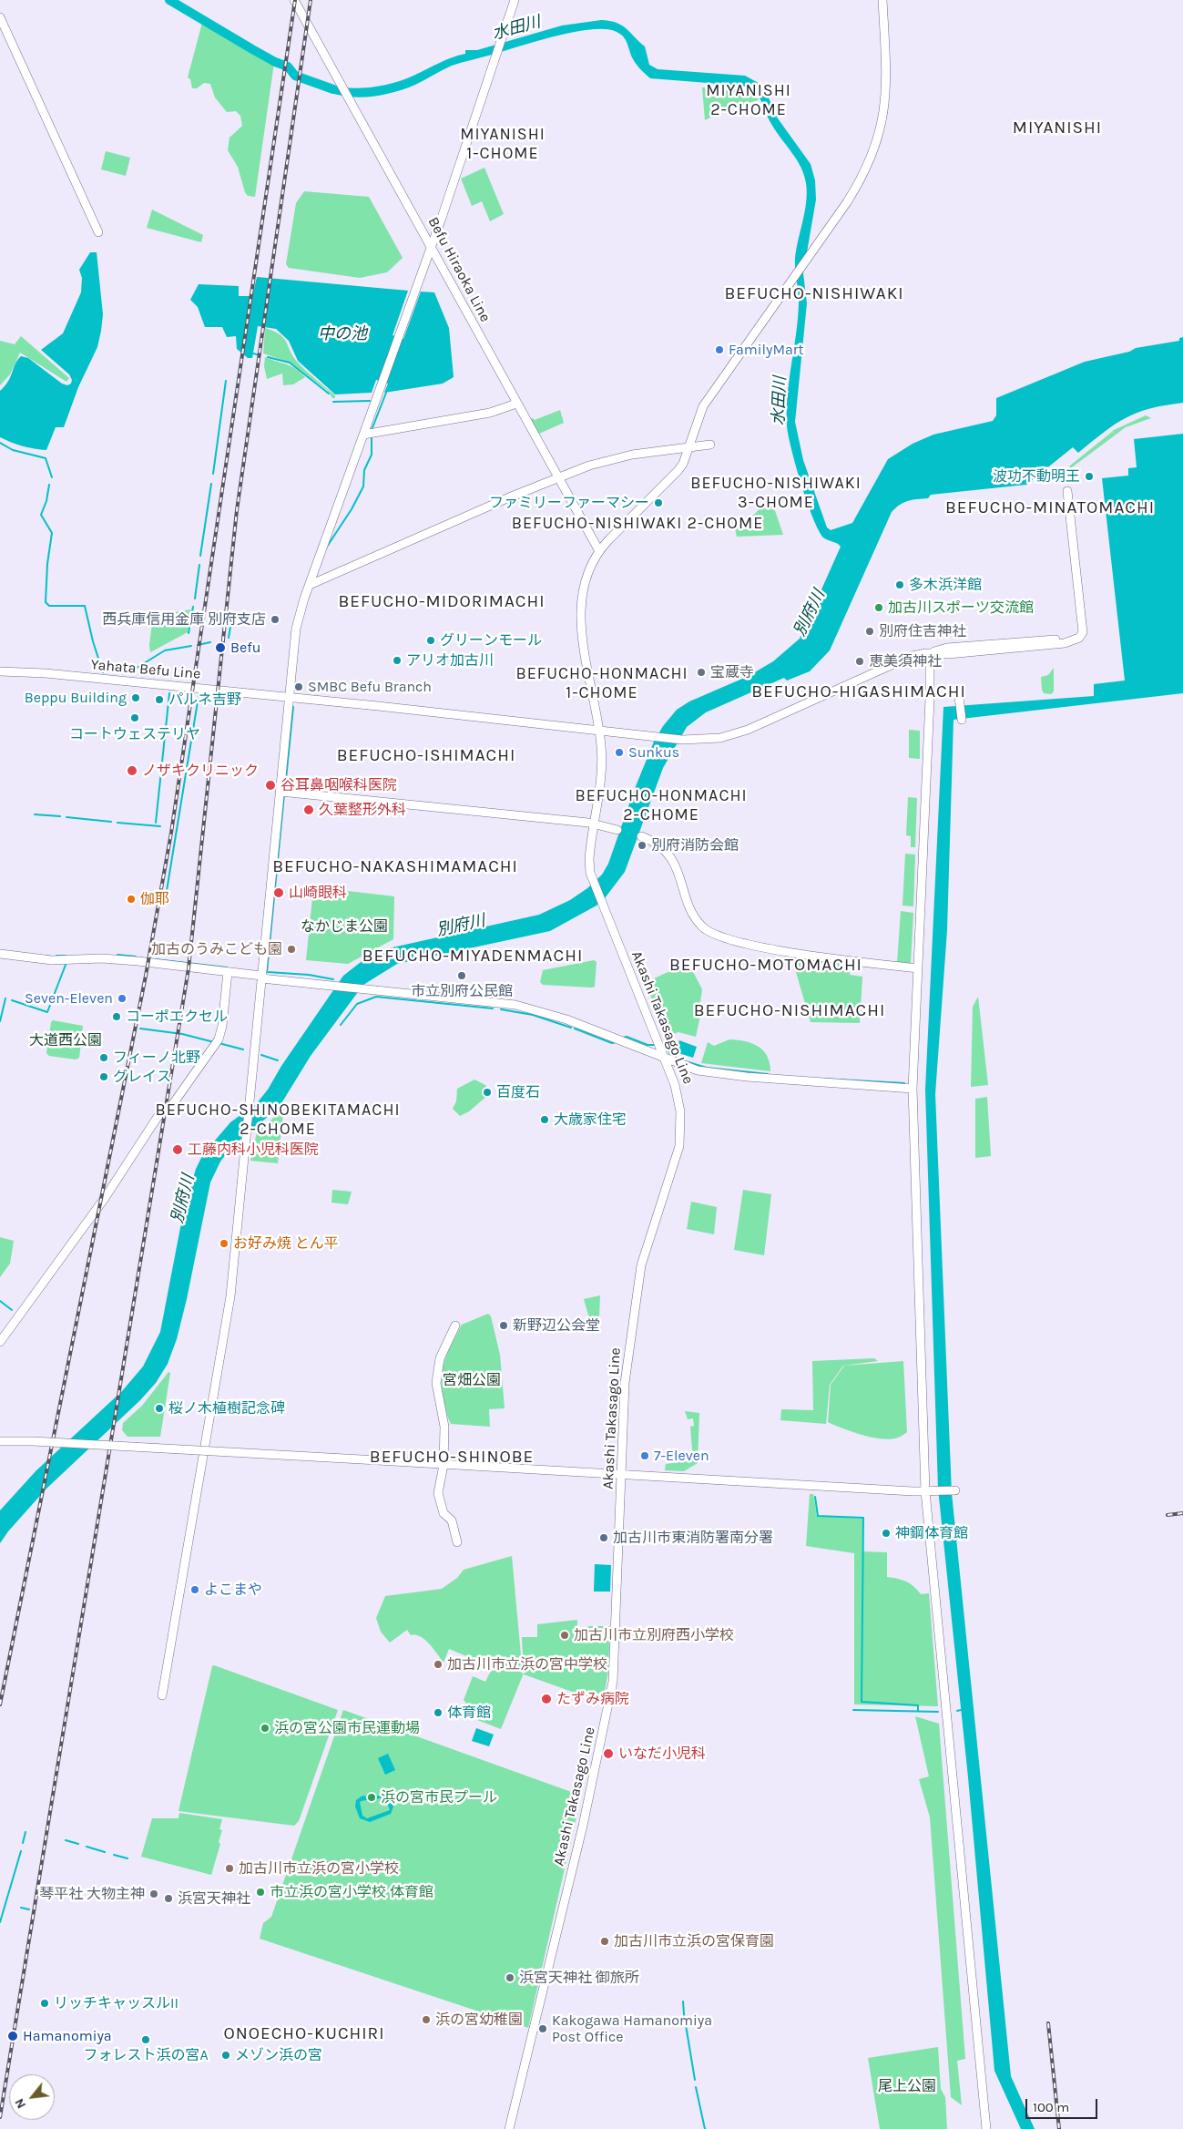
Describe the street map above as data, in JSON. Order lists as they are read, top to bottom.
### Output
{
  "streets": {
    "street": ["Befu Hiraoka Line", "Yahata Befu Line", "Akashi Takasago Line"]
  },
  "crossings": [
    ["Befu Hiraoka Line", "Akashi Takasago Line"],
    ["Yahata Befu Line", "Akashi Takasago Line"]
  ],
  "districts": [
    "MIYANISHI 2-CHOME",
    "MIYANISHI",
    "MIYANISHI 1-CHOME",
    "BEFUCHO-NISHIWAKI",
    "BEFUCHO-NISHIWAKI 3-CHOME",
    "BEFUCHO-MINATOMACHI",
    "BEFUCHO-NISHIWAKI 2-CHOME",
    "BEFUCHO-MIDORIMACHI",
    "BEFUCHO-HONMACHI 1-CHOME",
    "BEFUCHO-HIGASHIMACHI",
    "BEFUCHO-ISHIMACHI",
    "BEFUCHO-HONMACHI 2-CHOME",
    "BEFUCHO-NAKASHIMAMACHI",
    "BEFUCHO-MIYADENMACHI",
    "BEFUCHO-MOTOMACHI",
    "BEFUCHO-NISHIMACHI",
    "BEFUCHO-SHINOBEKITAMACHI 2-CHOME",
    "BEFUCHO-SHINOBE",
    "ONOECHO-KUCHIRI"
  ],
  "water": ["水田川", "中の池", "別府川"],
  "parks": [
    "なかじま公園",
    "大道西公園",
    "宮畑公園",
    "尾上公園"
  ],
  "places": [
    "FamilyMart",
    "波功不動明王",
    "ファミリーファーマシー",
    "多木浜洋館",
    "加古川スポーツ交流館",
    "西兵庫信用金庫 別府支店",
    "別府住吉神社",
    "グリーンモール",
    "Befu",
    "アリオ加古川",
    "恵美須神社",
    "宝蔵寺",
    "SMBC Befu Branch",
    "Beppu Building",
    "パルネ吉野",
    "コートウェステリヤ",
    "Sunkus",
    "ノザキクリニック",
    "谷耳鼻咽喉科医院",
    "久葉整形外科",
    "別府消防会館",
    "山崎眼科",
    "伽耶",
    "加古のうみこども園",
    "市立別府公民館",
    "Seven-Eleven",
    "コーポエクセル",
    "フィーノ北野",
    "グレイス",
    "百度石",
    "大歳家住宅",
    "工藤内科小児科医院",
    "お好み焼 とん平",
    "新野辺公会堂",
    "桜ノ木植樹記念碑",
    "7-Eleven",
    "神鋼体育館",
    "加古川市東消防署南分署",
    "よこまや",
    "加古川市立別府西小学校",
    "加古川市立浜の宮中学校",
    "たずみ病院",
    "体育館",
    "浜の宮公園市民運動場",
    "いなだ小児科",
    "浜の宮市民プール",
    "加古川市立浜の宮小学校",
    "市立浜の宮小学校 体育館",
    "琴平社 大物主神",
    "浜宮天神社",
    "加古川市立浜の宮保育園",
    "浜宮天神社 御旅所",
    "リッチキャッスルII",
    "浜の宮幼稚園",
    "Kakogawa Hamanomiya Post Office",
    "Hamanomiya",
    "フォレスト浜の宮A",
    "メゾン浜の宮"
  ],
  "scale_bar": "100 m",
  "north": "bottom left"
}
